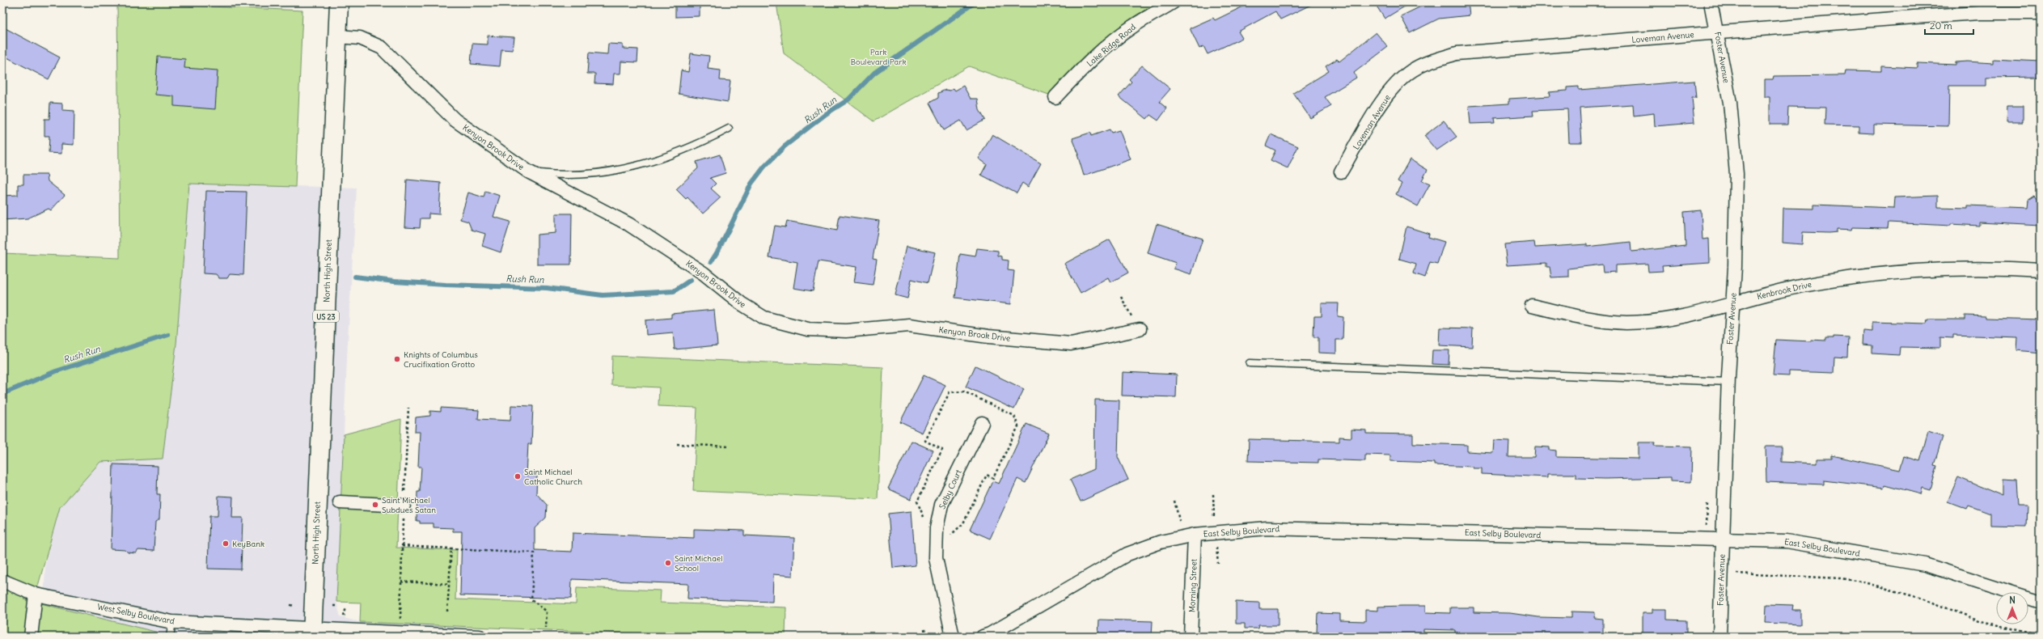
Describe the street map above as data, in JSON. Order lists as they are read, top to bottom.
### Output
{
  "streets": {
    "main road": ["North High Street", "US 23"],
    "street": [
      "Loveman Avenue",
      "Lake Ridge Road",
      "Foster Avenue",
      "Kenyon Brook Drive",
      "Kenbrook Drive",
      "Selby Court",
      "East Selby Boulevard",
      "Morning Street",
      "West Selby Boulevard"
    ]
  },
  "crossings": [
    ["Loveman Avenue", "Foster Avenue"],
    ["Foster Avenue", "Kenbrook Drive"],
    ["Foster Avenue", "East Selby Boulevard"],
    ["Kenyon Brook Drive", "North High Street"],
    ["North High Street", "West Selby Boulevard"],
    ["East Selby Boulevard", "Morning Street"]
  ],
  "water": ["Rush Run"],
  "parks": ["Park Boulevard Park"],
  "places": [
    "Knights of Columbus Crucifixation Grotto",
    "Saint Michael Catholic Church",
    "Saint Michael Subdues Satan",
    "KeyBank",
    "Saint Michael School"
  ],
  "scale_bar": "20 m",
  "north": "top"
}
